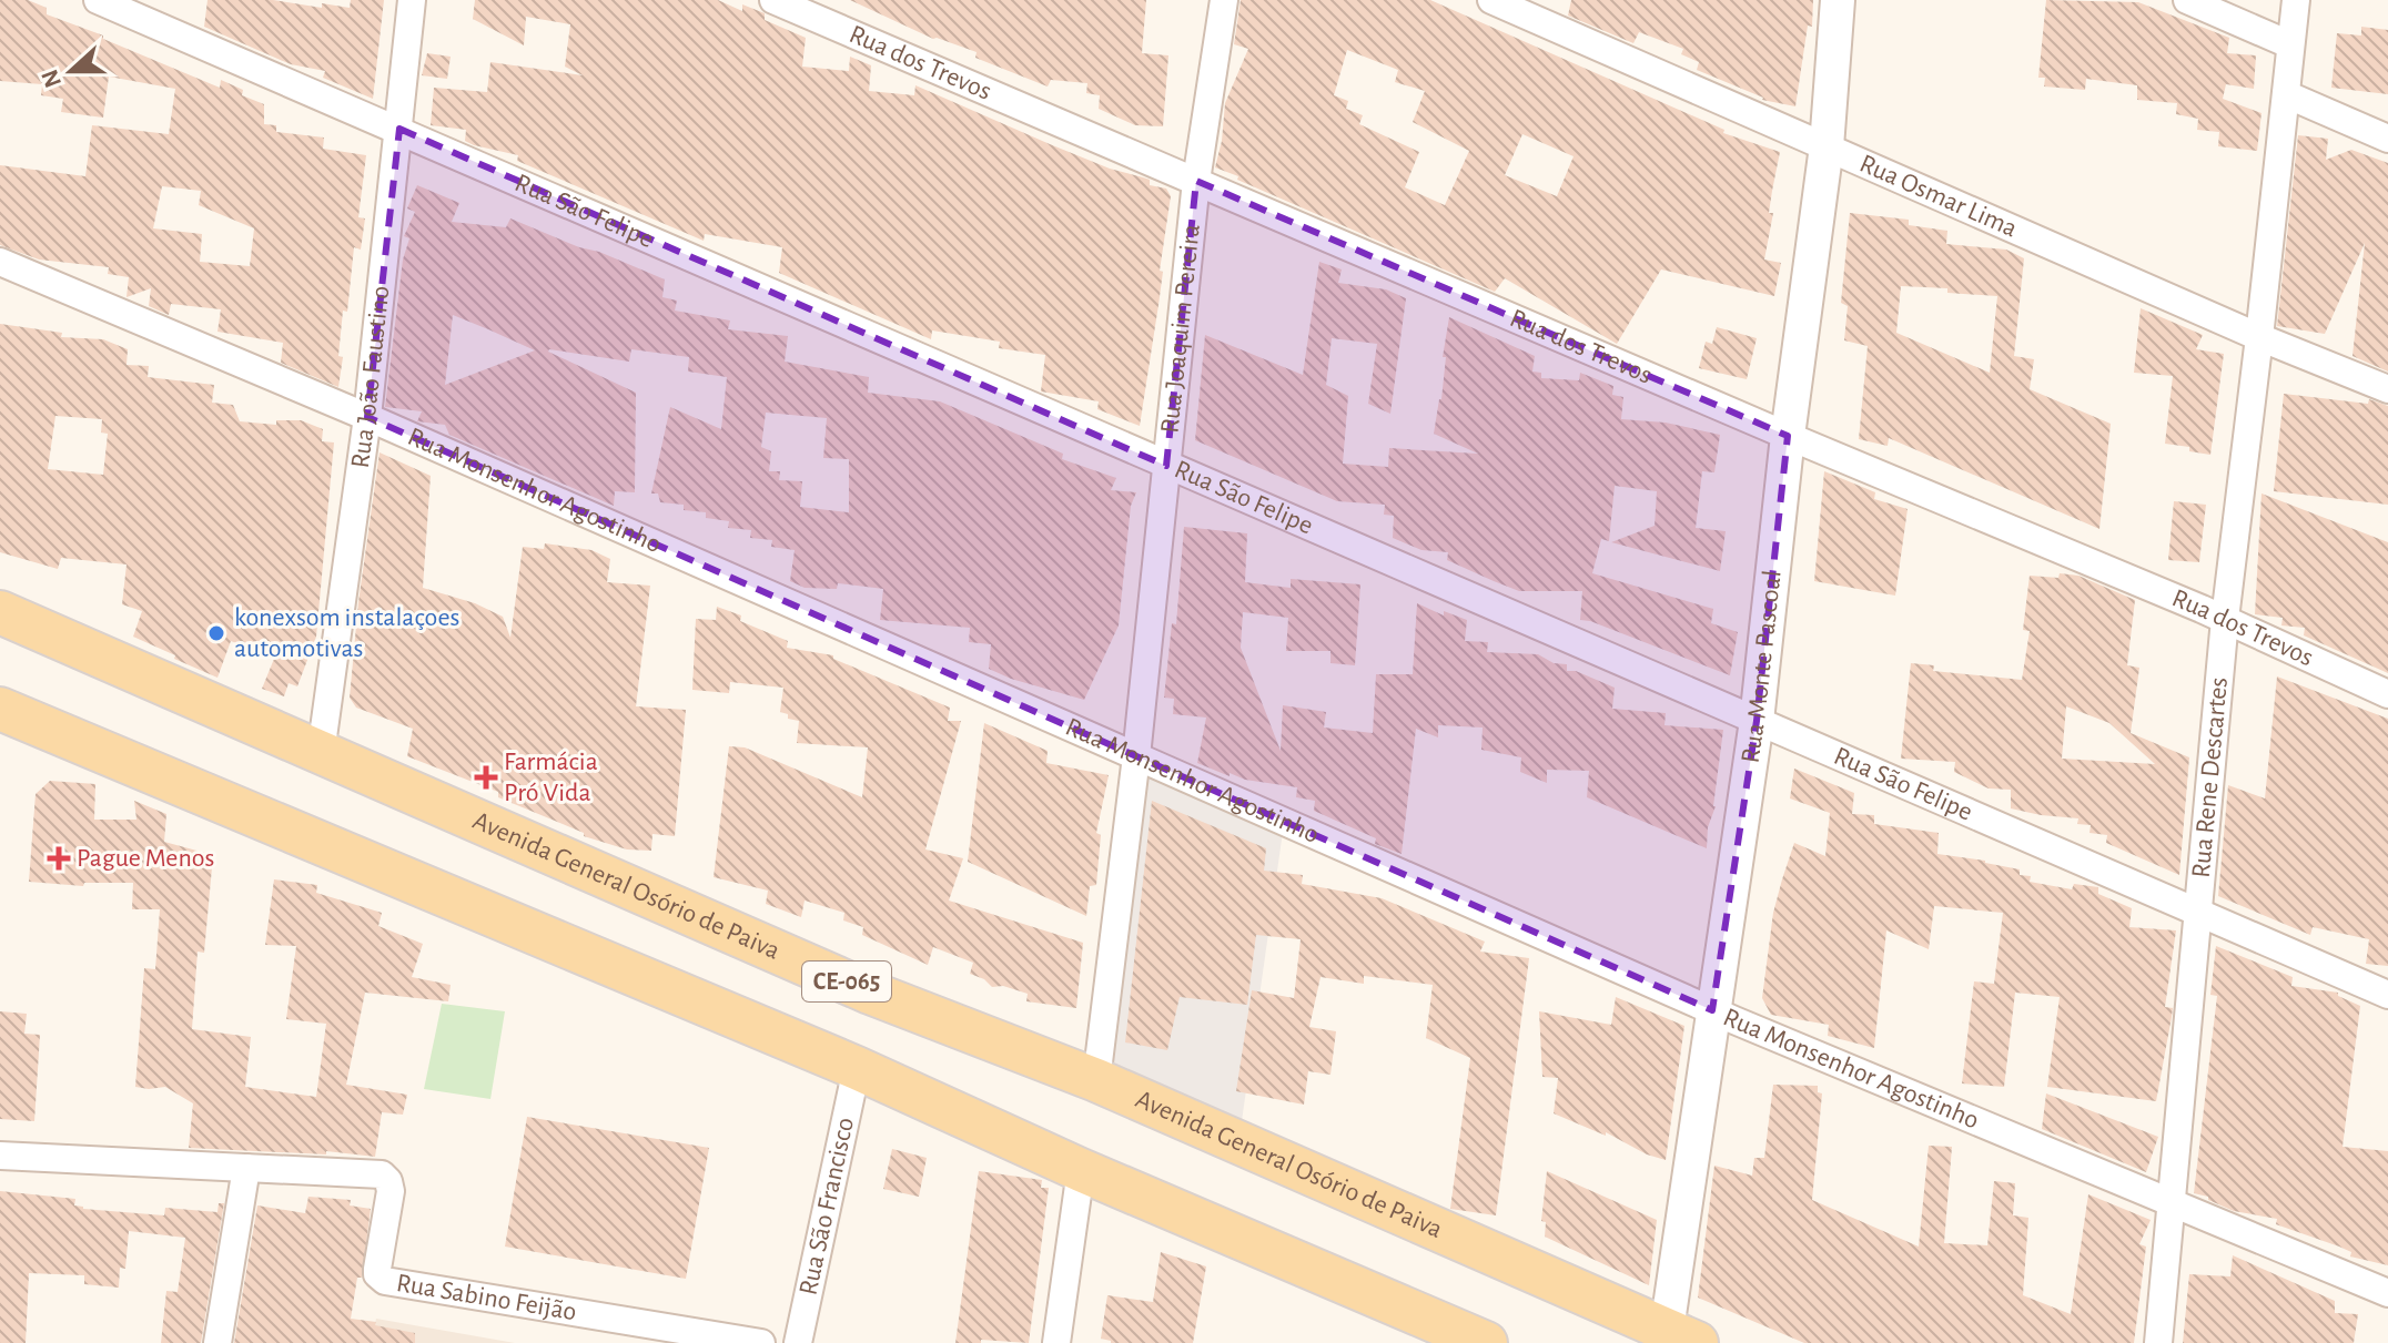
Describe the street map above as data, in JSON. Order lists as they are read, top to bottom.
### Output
{
  "streets": {
    "main road": ["Avenida General Osório de Paiva", "CE-065"],
    "street": [
      "Rua dos Trevos",
      "Rua Osmar Lima",
      "Rua São Felipe",
      "Rua Joaquim Pereira",
      "Rua João Faustino",
      "Rua Monsenhor Agostinho",
      "Rua Monte Pascoal",
      "Rua Rene Descartes",
      "Rua São Francisco",
      "Rua Sabino Feijão"
    ]
  },
  "crossings": [
    ["Rua dos Trevos", "Rua Joaquim Pereira"],
    ["Rua dos Trevos", "Rua Monte Pascoal"],
    ["Rua dos Trevos", "Rua Rene Descartes"],
    ["Rua Osmar Lima", "Rua Monte Pascoal"],
    ["Rua Osmar Lima", "Rua Rene Descartes"],
    ["Rua São Felipe", "Rua Joaquim Pereira"],
    ["Rua São Felipe", "Rua João Faustino"],
    ["Rua São Felipe", "Rua Monte Pascoal"],
    ["Rua São Felipe", "Rua Rene Descartes"],
    ["Rua Joaquim Pereira", "Rua Monsenhor Agostinho"],
    ["Rua Joaquim Pereira", "Avenida General Osório de Paiva"],
    ["Rua João Faustino", "Rua Monsenhor Agostinho"],
    ["Rua João Faustino", "Avenida General Osório de Paiva"],
    ["Rua Monsenhor Agostinho", "Rua Monte Pascoal"],
    ["Rua Monsenhor Agostinho", "Rua Rene Descartes"],
    ["Rua Monte Pascoal", "Avenida General Osório de Paiva"]
  ],
  "places": {
    "other": ["konexsom instalaçoes automotivas"],
    "health": ["Farmácia Pró Vida", "Pague Menos"]
  },
  "north": "left"
}
